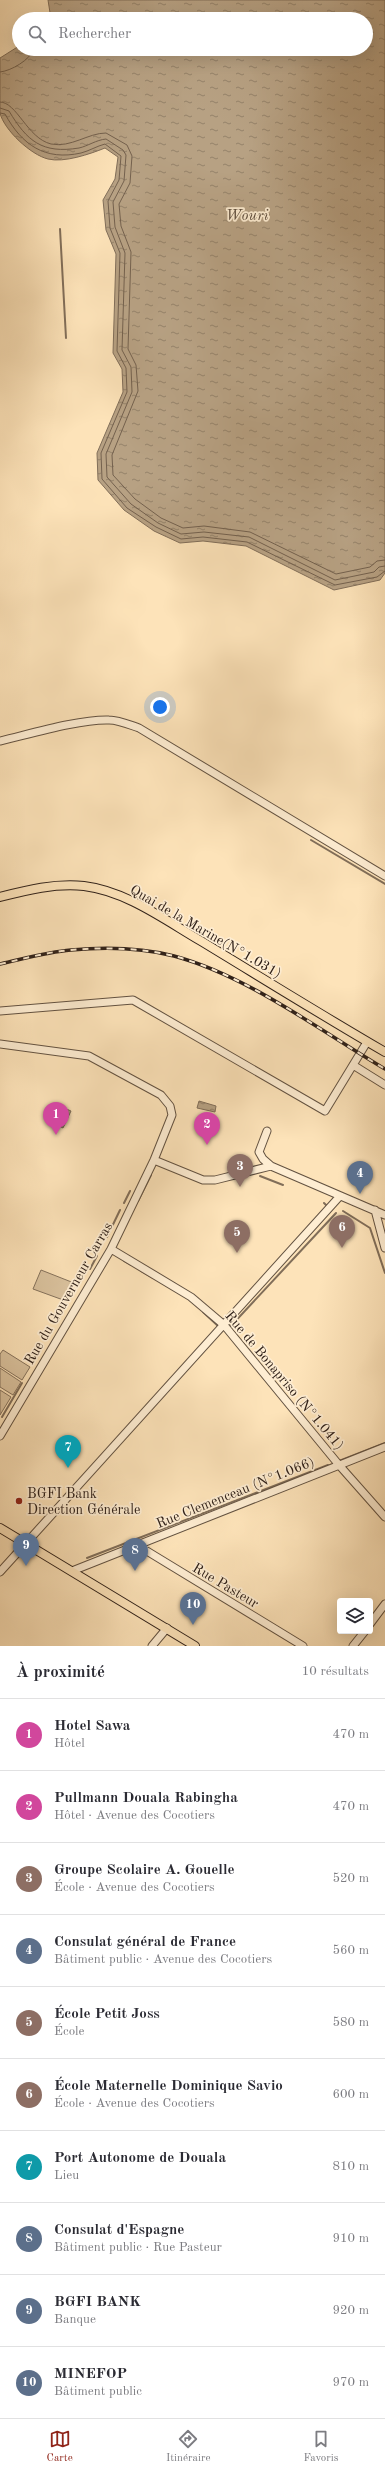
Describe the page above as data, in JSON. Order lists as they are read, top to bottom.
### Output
{
  "streets": {
    "main road": ["Quai de la Marine(N°1.031)"],
    "street": [
      "Rue du Gouverneur Carras",
      "Rue de Bonapriso (N°1.041)",
      "Rue Clemenceau (N°1.066)",
      "Rue Pasteur"
    ]
  },
  "crossings": [
    ["Rue du Gouverneur Carras", "Rue de Bonapriso (N°1.041)"],
    ["Rue de Bonapriso (N°1.041)", "Rue Clemenceau (N°1.066)"],
    ["Rue Clemenceau (N°1.066)", "Rue Pasteur"]
  ],
  "water": ["Wouri"],
  "places": ["BGFI Bank Direction Générale"],
  "page": {
    "search": "Rechercher",
    "pins": [
      "1",
      "2",
      "3",
      "4",
      "6",
      "5",
      "7",
      "9",
      "8",
      "10"
    ],
    "heading": ["À proximité", "10 résultats"],
    "list": [
      {
        "mark": "1",
        "name": "Hotel Sawa",
        "note": "Hôtel",
        "value": "470 m"
      },
      {
        "mark": "2",
        "name": "Pullmann Douala Rabingha",
        "note": "Hôtel · Avenue des Cocotiers",
        "value": "470 m"
      },
      {
        "mark": "3",
        "name": "Groupe Scolaire A. Gouelle",
        "note": "École · Avenue des Cocotiers",
        "value": "520 m"
      },
      {
        "mark": "4",
        "name": "Consulat général de France",
        "note": "Bâtiment public · Avenue des Cocotiers",
        "value": "560 m"
      },
      {
        "mark": "5",
        "name": "École Petit Joss",
        "note": "École",
        "value": "580 m"
      },
      {
        "mark": "6",
        "name": "École Maternelle Dominique Savio",
        "note": "École · Avenue des Cocotiers",
        "value": "600 m"
      },
      {
        "mark": "7",
        "name": "Port Autonome de Douala",
        "note": "Lieu",
        "value": "810 m"
      },
      {
        "mark": "8",
        "name": "Consulat d'Espagne",
        "note": "Bâtiment public · Rue Pasteur",
        "value": "910 m"
      },
      {
        "mark": "9",
        "name": "BGFI BANK",
        "note": "Banque",
        "value": "920 m"
      },
      {
        "mark": "10",
        "name": "MINEFOP",
        "note": "Bâtiment public",
        "value": "970 m"
      }
    ],
    "nav": ["Carte", "Itinéraire", "Favoris"]
  }
}
